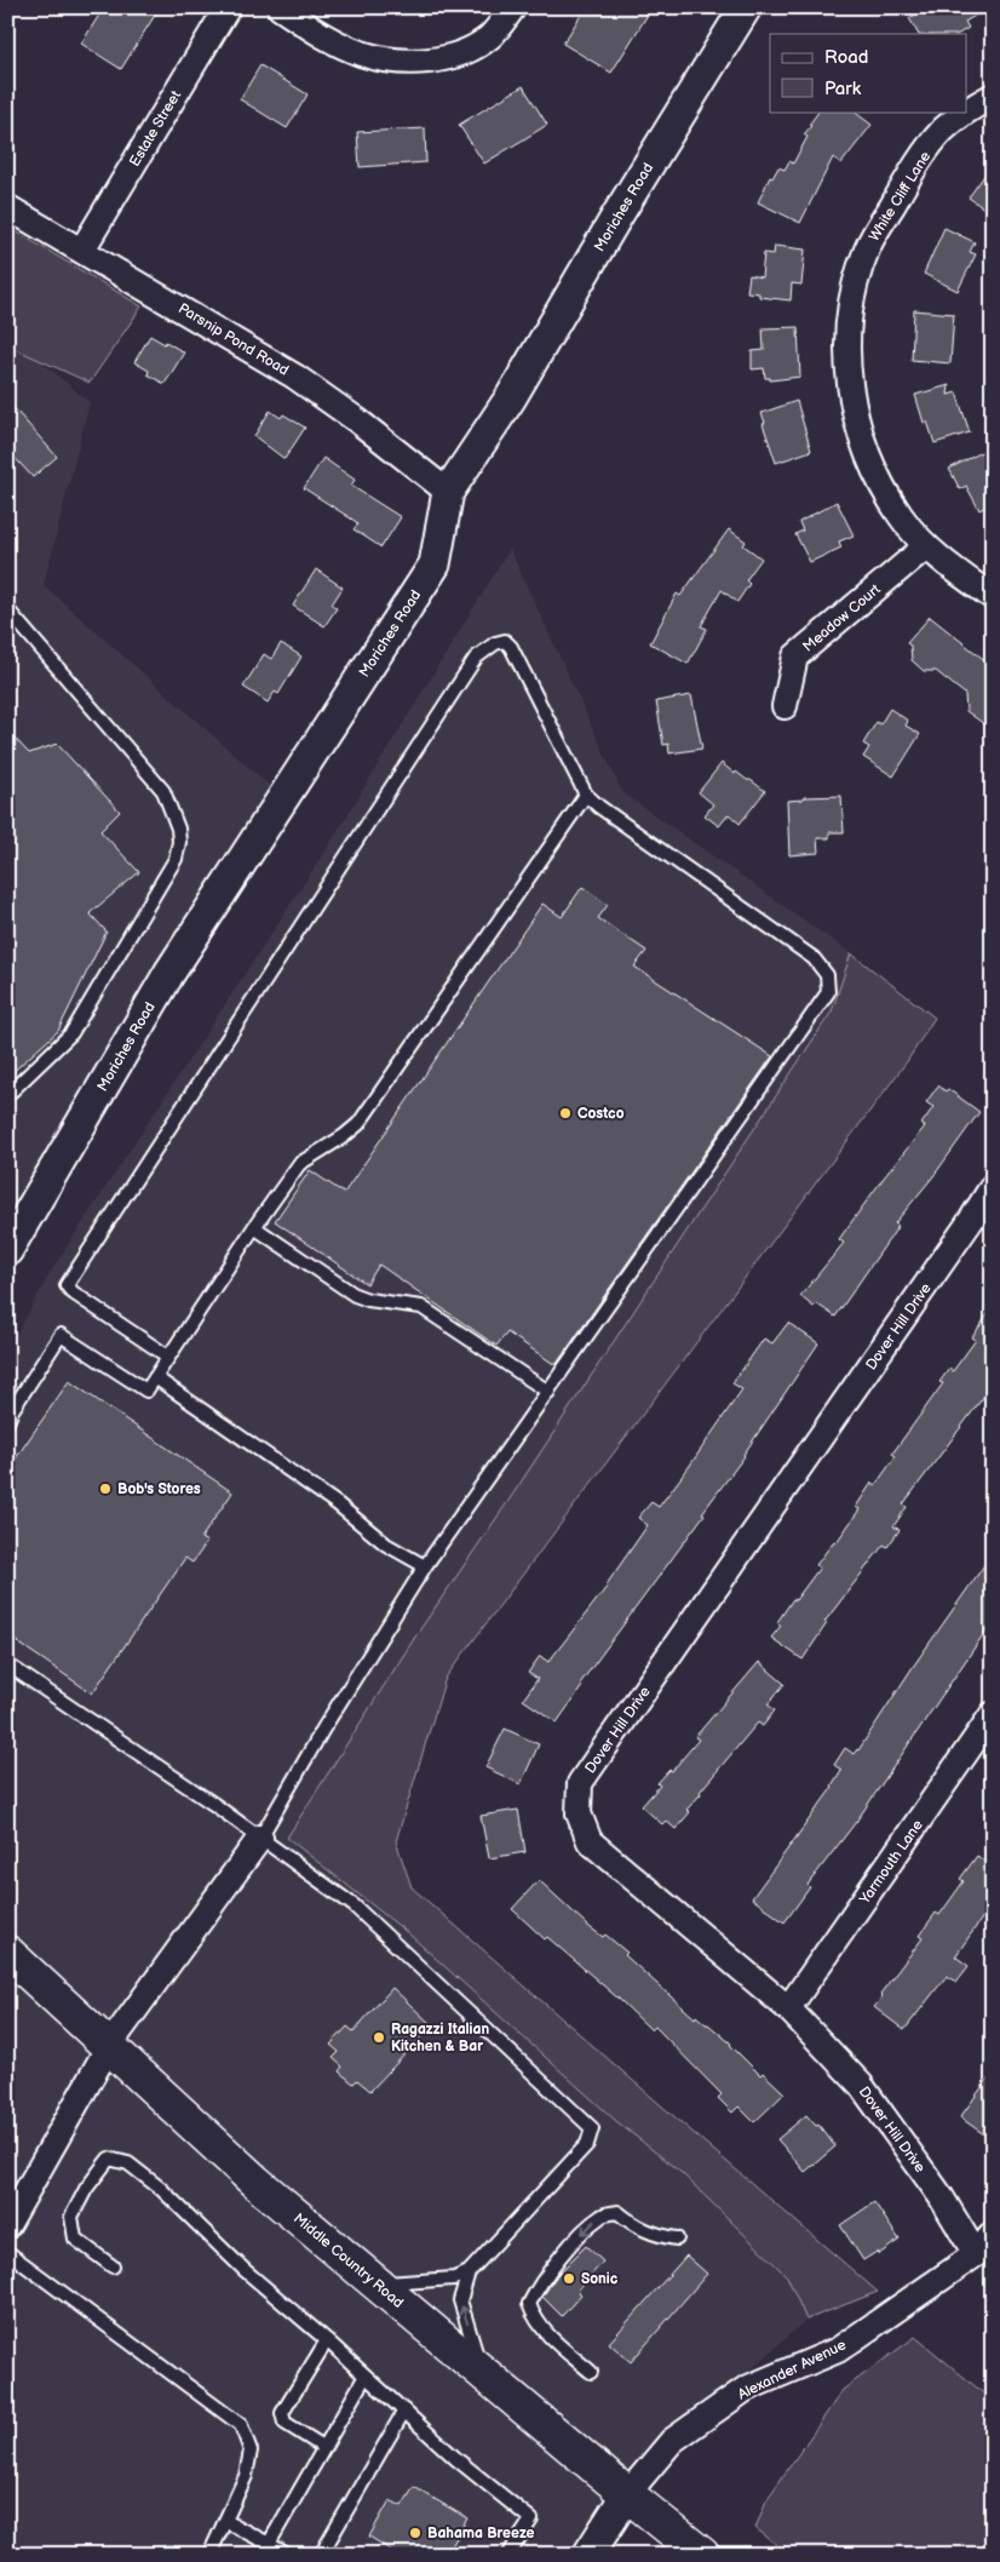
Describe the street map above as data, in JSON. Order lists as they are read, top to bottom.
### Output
{
  "streets": {
    "main road": ["Middle Country Road"],
    "street": [
      "Estate Street",
      "White Cliff Lane",
      "Moriches Road",
      "Parsnip Pond Road",
      "Meadow Court",
      "Dover Hill Drive",
      "Yarmouth Lane",
      "Alexander Avenue"
    ]
  },
  "crossings": [
    ["Estate Street", "Parsnip Pond Road"],
    ["White Cliff Lane", "Meadow Court"],
    ["Moriches Road", "Parsnip Pond Road"],
    ["Dover Hill Drive", "Yarmouth Lane"],
    ["Dover Hill Drive", "Alexander Avenue"],
    ["Middle Country Road", "Alexander Avenue"]
  ],
  "places": [
    "Costco",
    "Bob's Stores",
    "Ragazzi Italian Kitchen & Bar",
    "Sonic",
    "Bahama Breeze"
  ],
  "legend": ["Road", "Park"]
}
